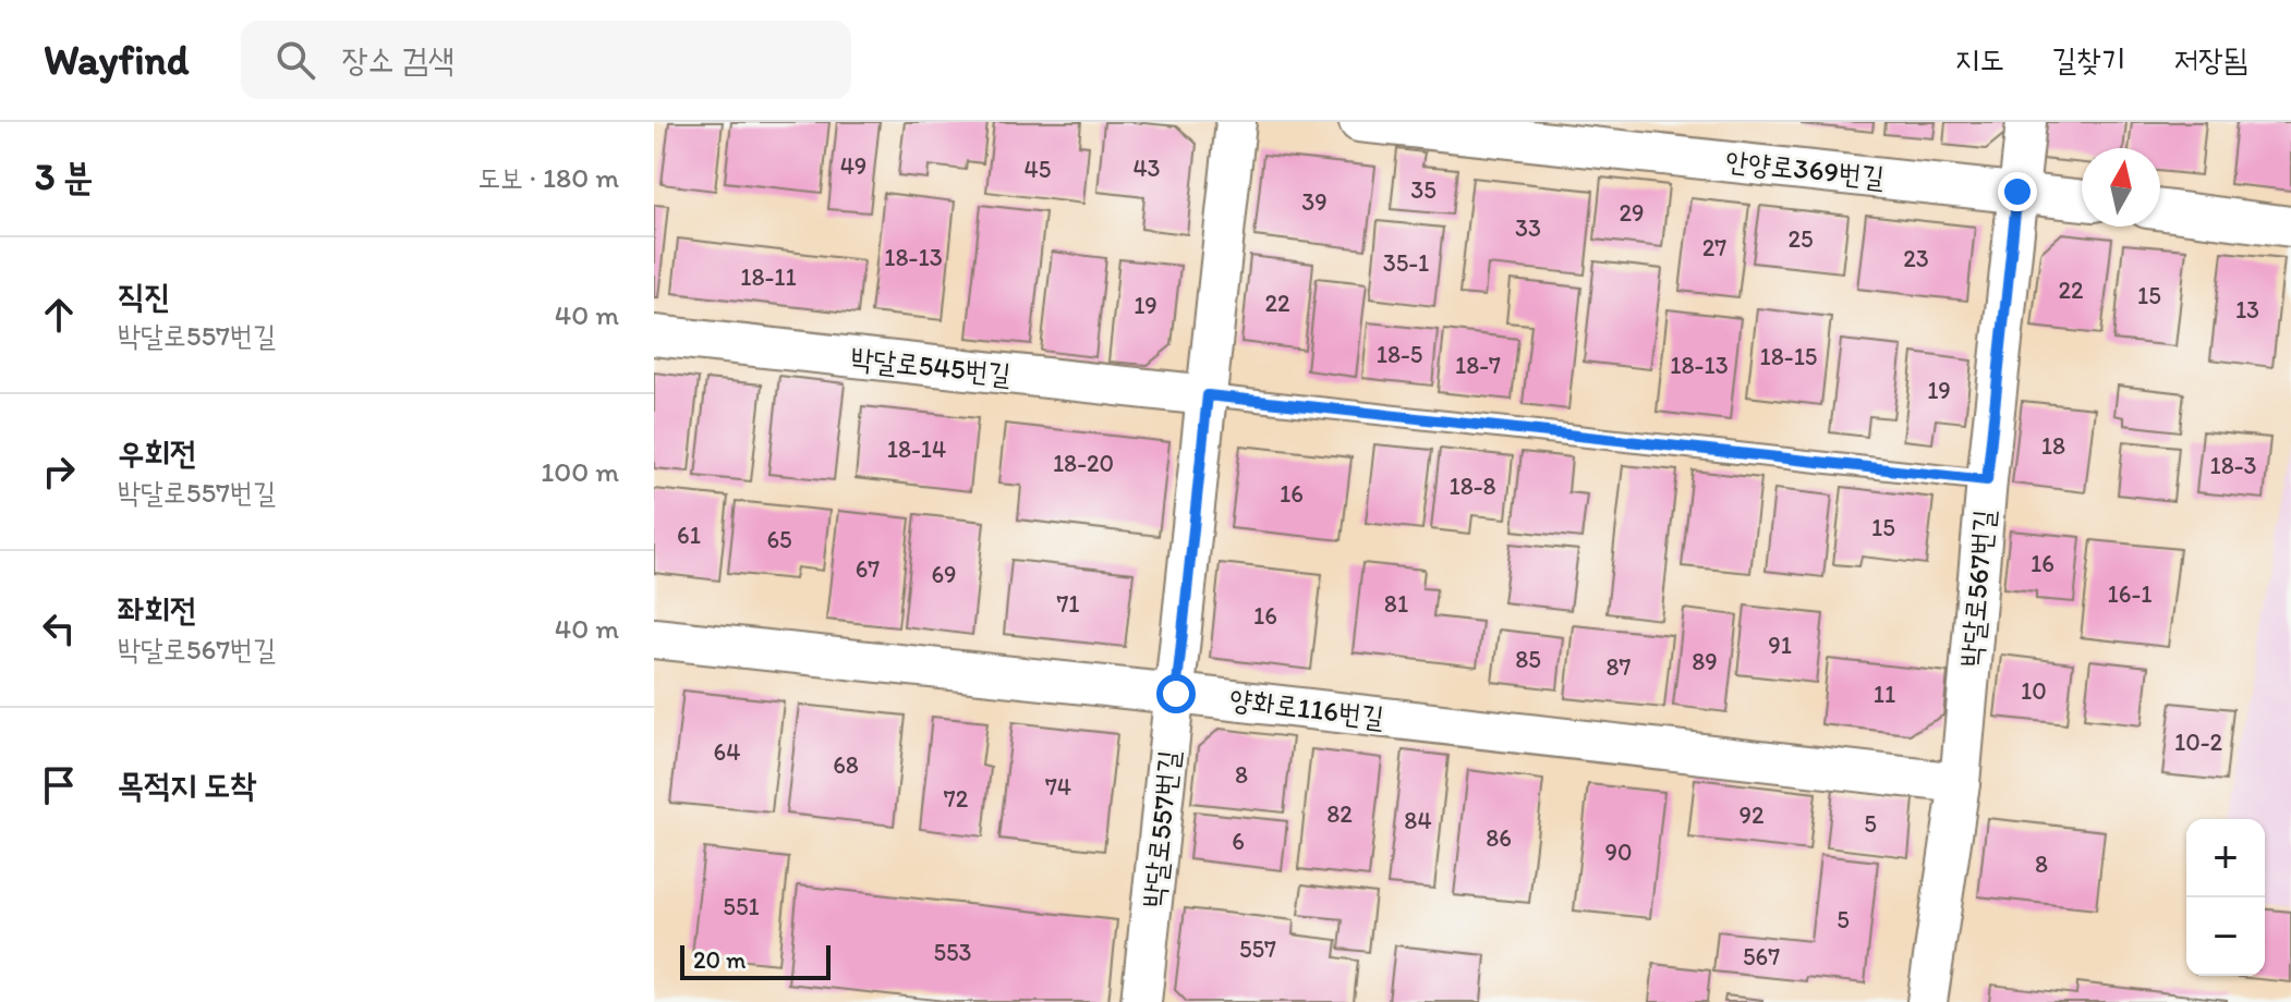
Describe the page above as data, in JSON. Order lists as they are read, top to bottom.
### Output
{
  "streets": {
    "street": [
      "안양로369번길",
      "박달로545번길",
      "박달로567번길",
      "양화로116번길",
      "박달로557번길"
    ]
  },
  "crossings": [
    ["안양로369번길", "박달로567번길"],
    ["박달로545번길", "박달로557번길"],
    ["박달로567번길", "양화로116번길"],
    ["양화로116번길", "박달로557번길"]
  ],
  "house_numbers": [
    "49",
    "43",
    "45",
    "35",
    "39",
    "29",
    "33",
    "25",
    "27",
    "18-13",
    "23",
    "35-1",
    "18-11",
    "22",
    "15",
    "22",
    "19",
    "13",
    "18-5",
    "18-15",
    "18-7",
    "18-13",
    "19",
    "18",
    "18-14",
    "18-20",
    "18-3",
    "18-8",
    "16",
    "15",
    "61",
    "65",
    "16",
    "67",
    "69",
    "16-1",
    "71",
    "81",
    "16",
    "91",
    "85",
    "89",
    "87",
    "10",
    "11",
    "10-2",
    "64",
    "68",
    "8",
    "74",
    "72",
    "82",
    "92",
    "84",
    "5",
    "86",
    "6",
    "90",
    "8",
    "551",
    "5",
    "557",
    "553",
    "567"
  ],
  "scale_bar": "20 m",
  "north": "top",
  "page": {
    "header": "Wayfind",
    "search": "장소 검색",
    "nav": ["지도", "길찾기", "저장됨"],
    "heading": ["3 분", "도보 · 180 m"],
    "list": [
      ["직진", "박달로557번길", "40 m"],
      ["우회전", "박달로557번길", "100 m"],
      ["좌회전", "박달로567번길", "40 m"],
      "목적지 도착"
    ],
    "map_buttons": ["+", "−"],
    "scale": "20 m"
  }
}
